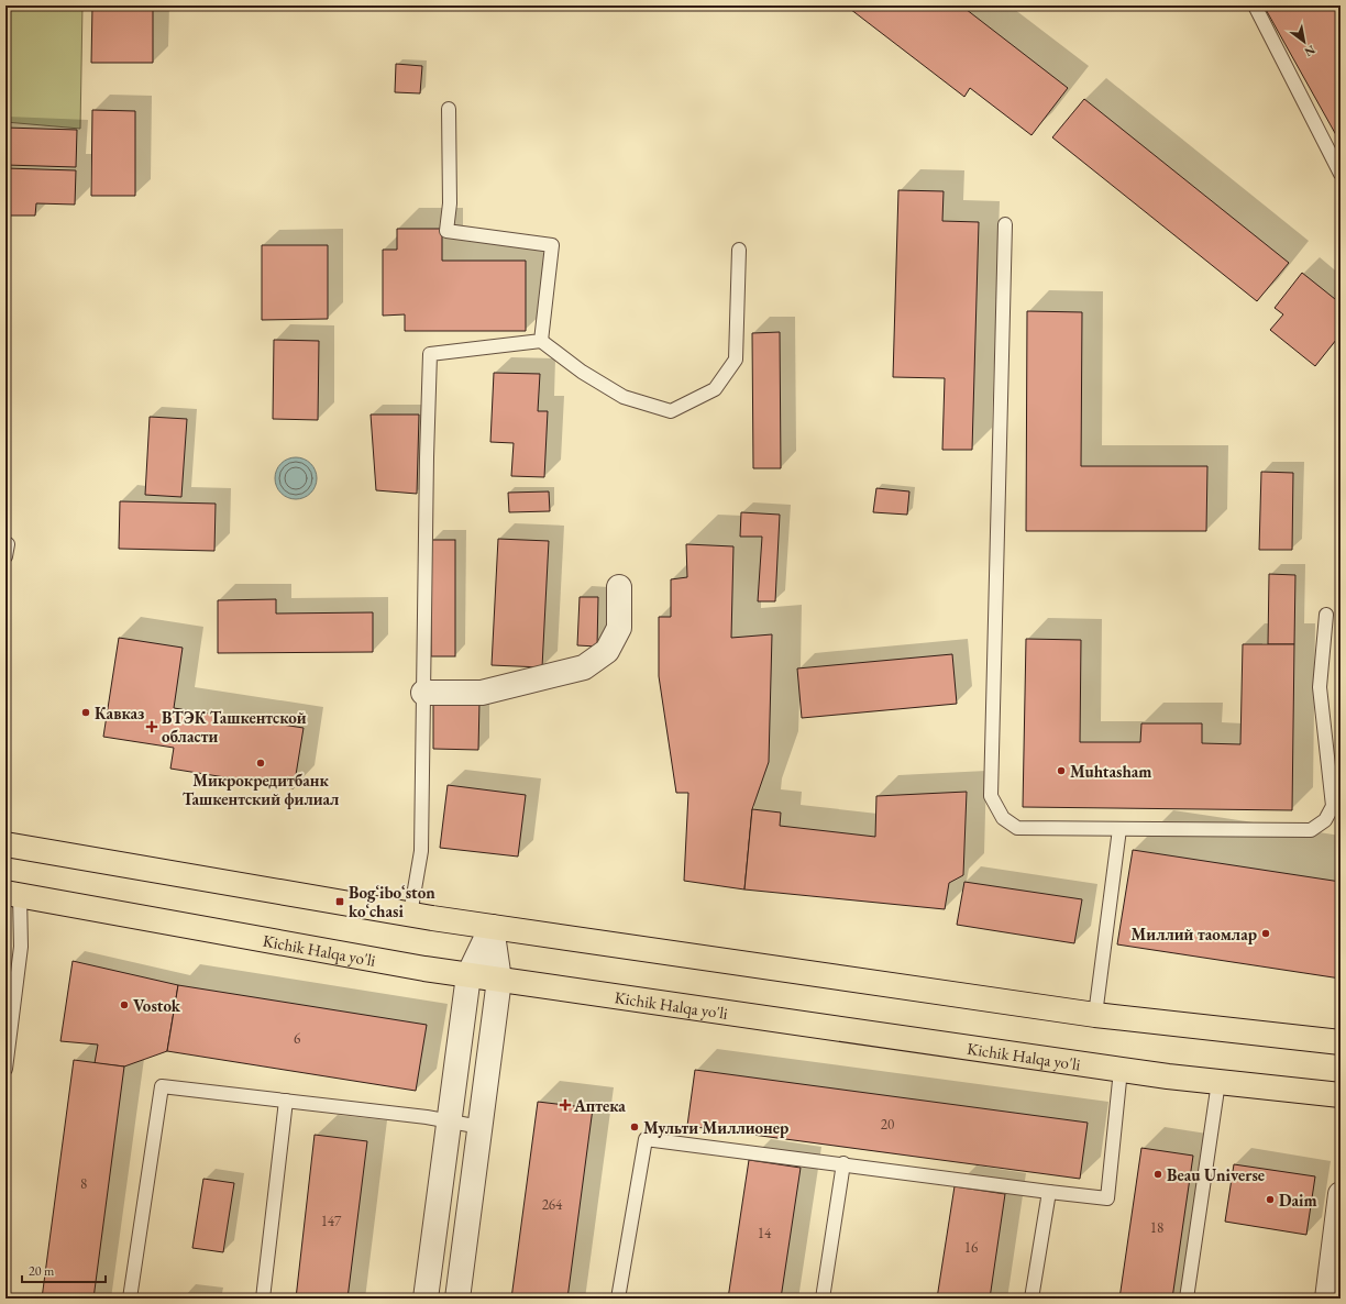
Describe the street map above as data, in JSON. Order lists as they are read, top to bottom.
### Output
{
  "streets": {
    "highway": ["Kichik Halqa yo'li"]
  },
  "places": {
    "other": [
      "Кавказ",
      "Микрокредитбанк Ташкентский филиал",
      "Muhtasham",
      "Миллий таомлар",
      "Vostok",
      "Мульти Миллионер",
      "Beau Universe",
      "Daim"
    ],
    "health": ["ВТЭК Ташкентской области", "Аптека"],
    "transit": ["Bogʻiboʻston koʻchasi"]
  },
  "house_numbers": [
    "6",
    "20",
    "8",
    "264",
    "147",
    "18",
    "14",
    "16"
  ],
  "scale_bar": "20 m",
  "north": "bottom right"
}
